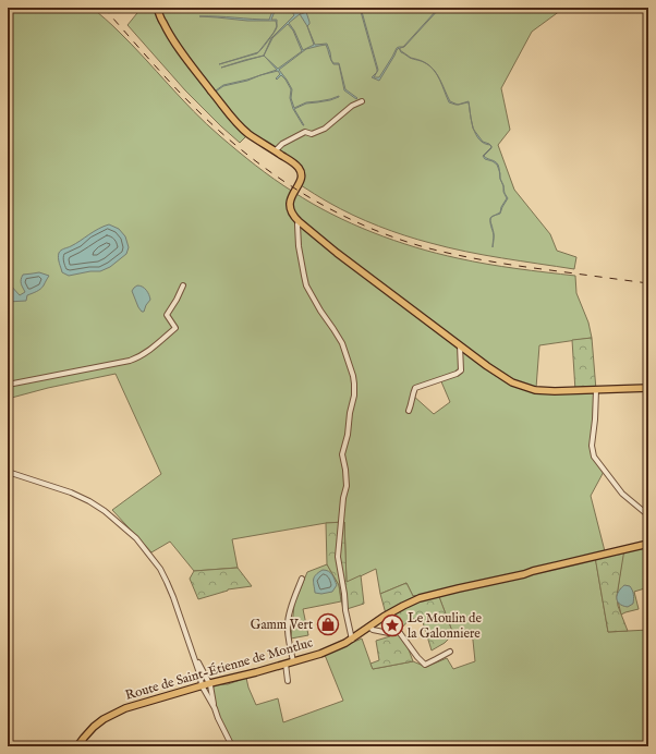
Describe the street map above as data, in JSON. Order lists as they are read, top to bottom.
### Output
{
  "streets": {
    "main road": ["Route de Saint-Étienne de Montluc"]
  },
  "places": {
    "shop": ["Gamm Vert"],
    "place": ["Le Moulin de la Galonniere"]
  }
}
